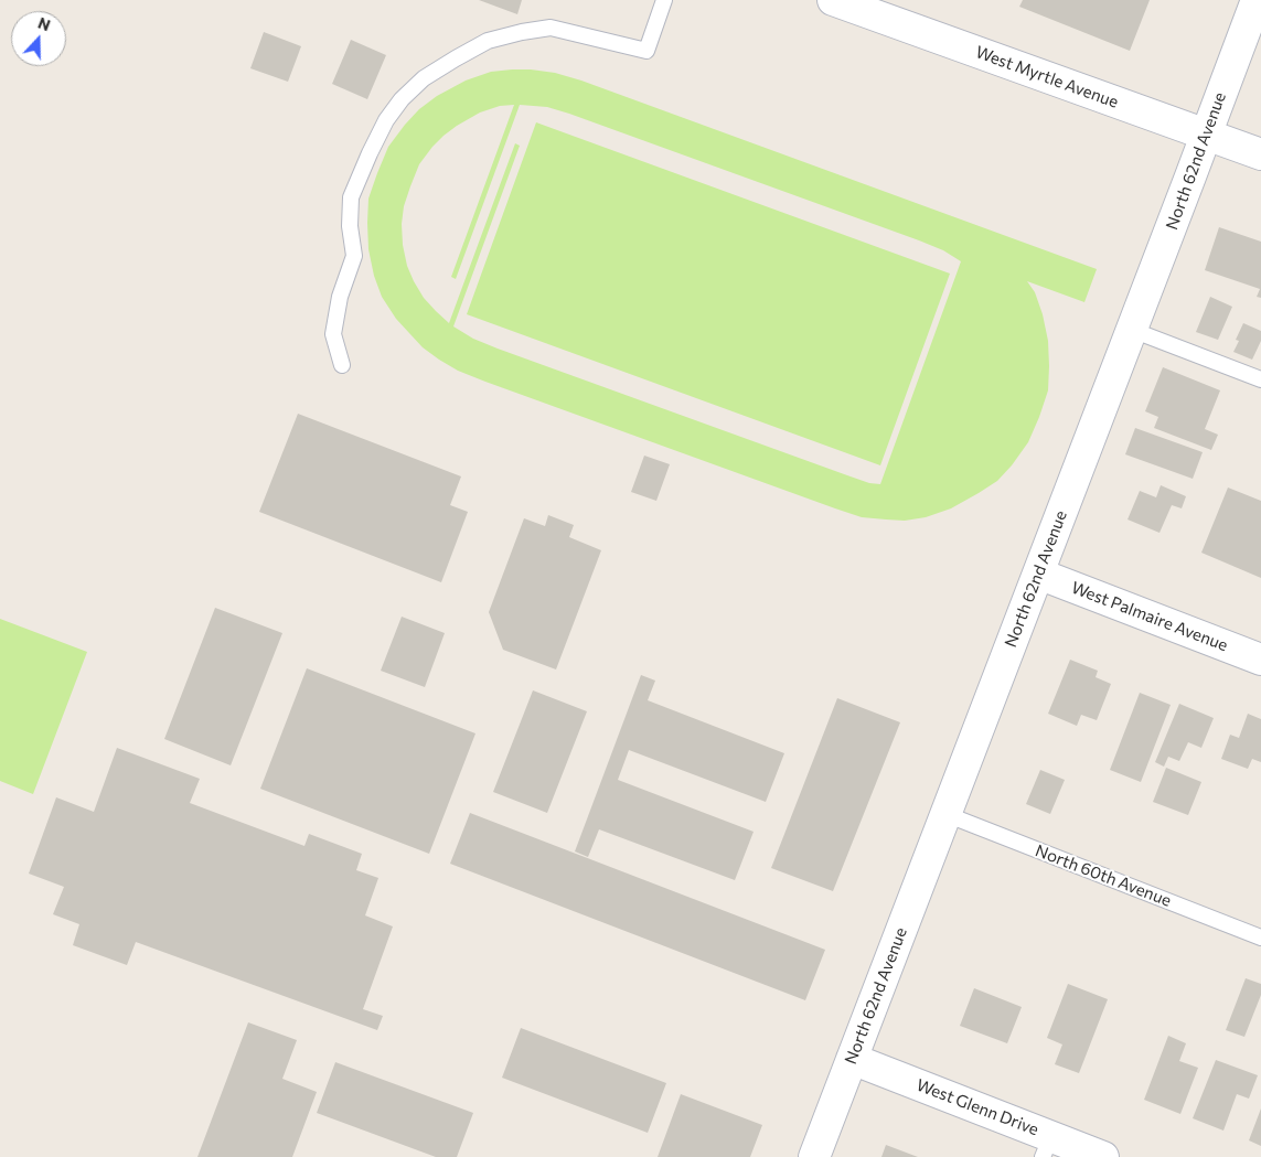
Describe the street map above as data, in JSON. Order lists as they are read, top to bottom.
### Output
{
  "streets": {
    "street": [
      "West Myrtle Avenue",
      "North 62nd Avenue",
      "West Palmaire Avenue",
      "West Glenn Drive"
    ],
    "lane": ["North 60th Avenue"]
  },
  "crossings": [
    ["West Myrtle Avenue", "North 62nd Avenue"],
    ["North 62nd Avenue", "West Palmaire Avenue"],
    ["North 62nd Avenue", "North 60th Avenue"],
    ["North 62nd Avenue", "West Glenn Drive"]
  ],
  "north": "top"
}
